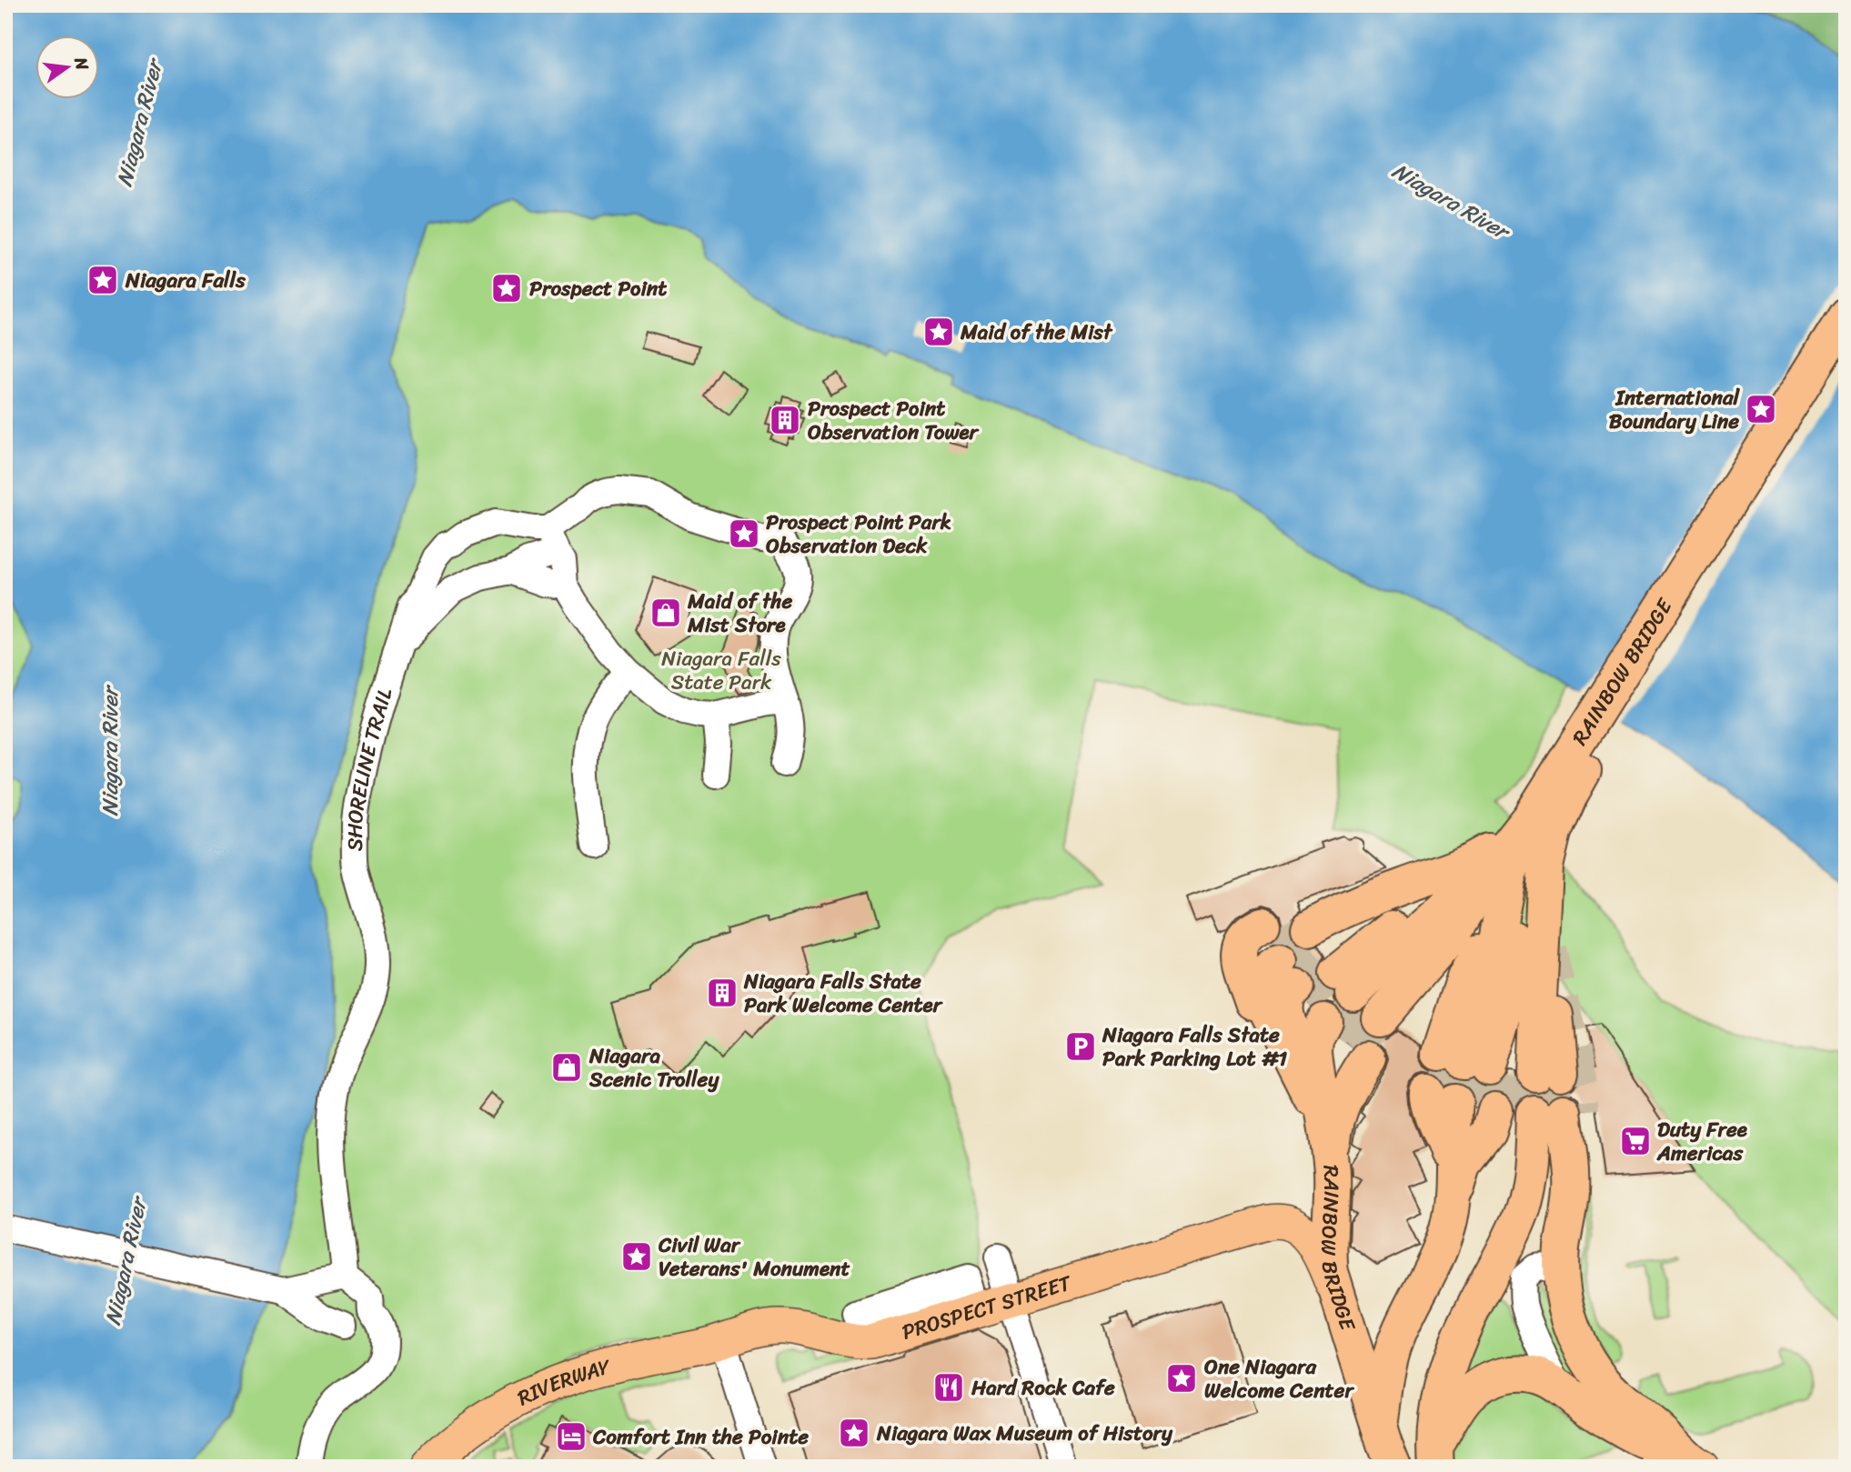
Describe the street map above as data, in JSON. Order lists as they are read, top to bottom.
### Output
{
  "streets": {
    "highway": ["RAINBOW BRIDGE"],
    "main road": ["PROSPECT STREET", "RIVERWAY"],
    "street": ["SHORELINE TRAIL"]
  },
  "crossings": [
    ["RAINBOW BRIDGE", "PROSPECT STREET"],
    ["PROSPECT STREET", "RIVERWAY"]
  ],
  "water": ["Niagara River"],
  "parks": ["Niagara Falls State Park"],
  "places": {
    "place": [
      "Niagara Falls",
      "Prospect Point",
      "Maid of the Mist",
      "International Boundary Line",
      "Prospect Point Park Observation Deck",
      "Civil War Veterans' Monument",
      "One Niagara Welcome Center",
      "Niagara Wax Museum of History"
    ],
    "building": ["Prospect Point Observation Tower", "Niagara Falls State Park Welcome Center"],
    "shop": ["Maid of the Mist Store", "Niagara Scenic Trolley"],
    "parking": ["Niagara Falls State Park Parking Lot #1"],
    "supermarket": ["Duty Free Americas"],
    "restaurant": ["Hard Rock Cafe"],
    "hotel": ["Comfort Inn the Pointe"]
  },
  "north": "right"
}
